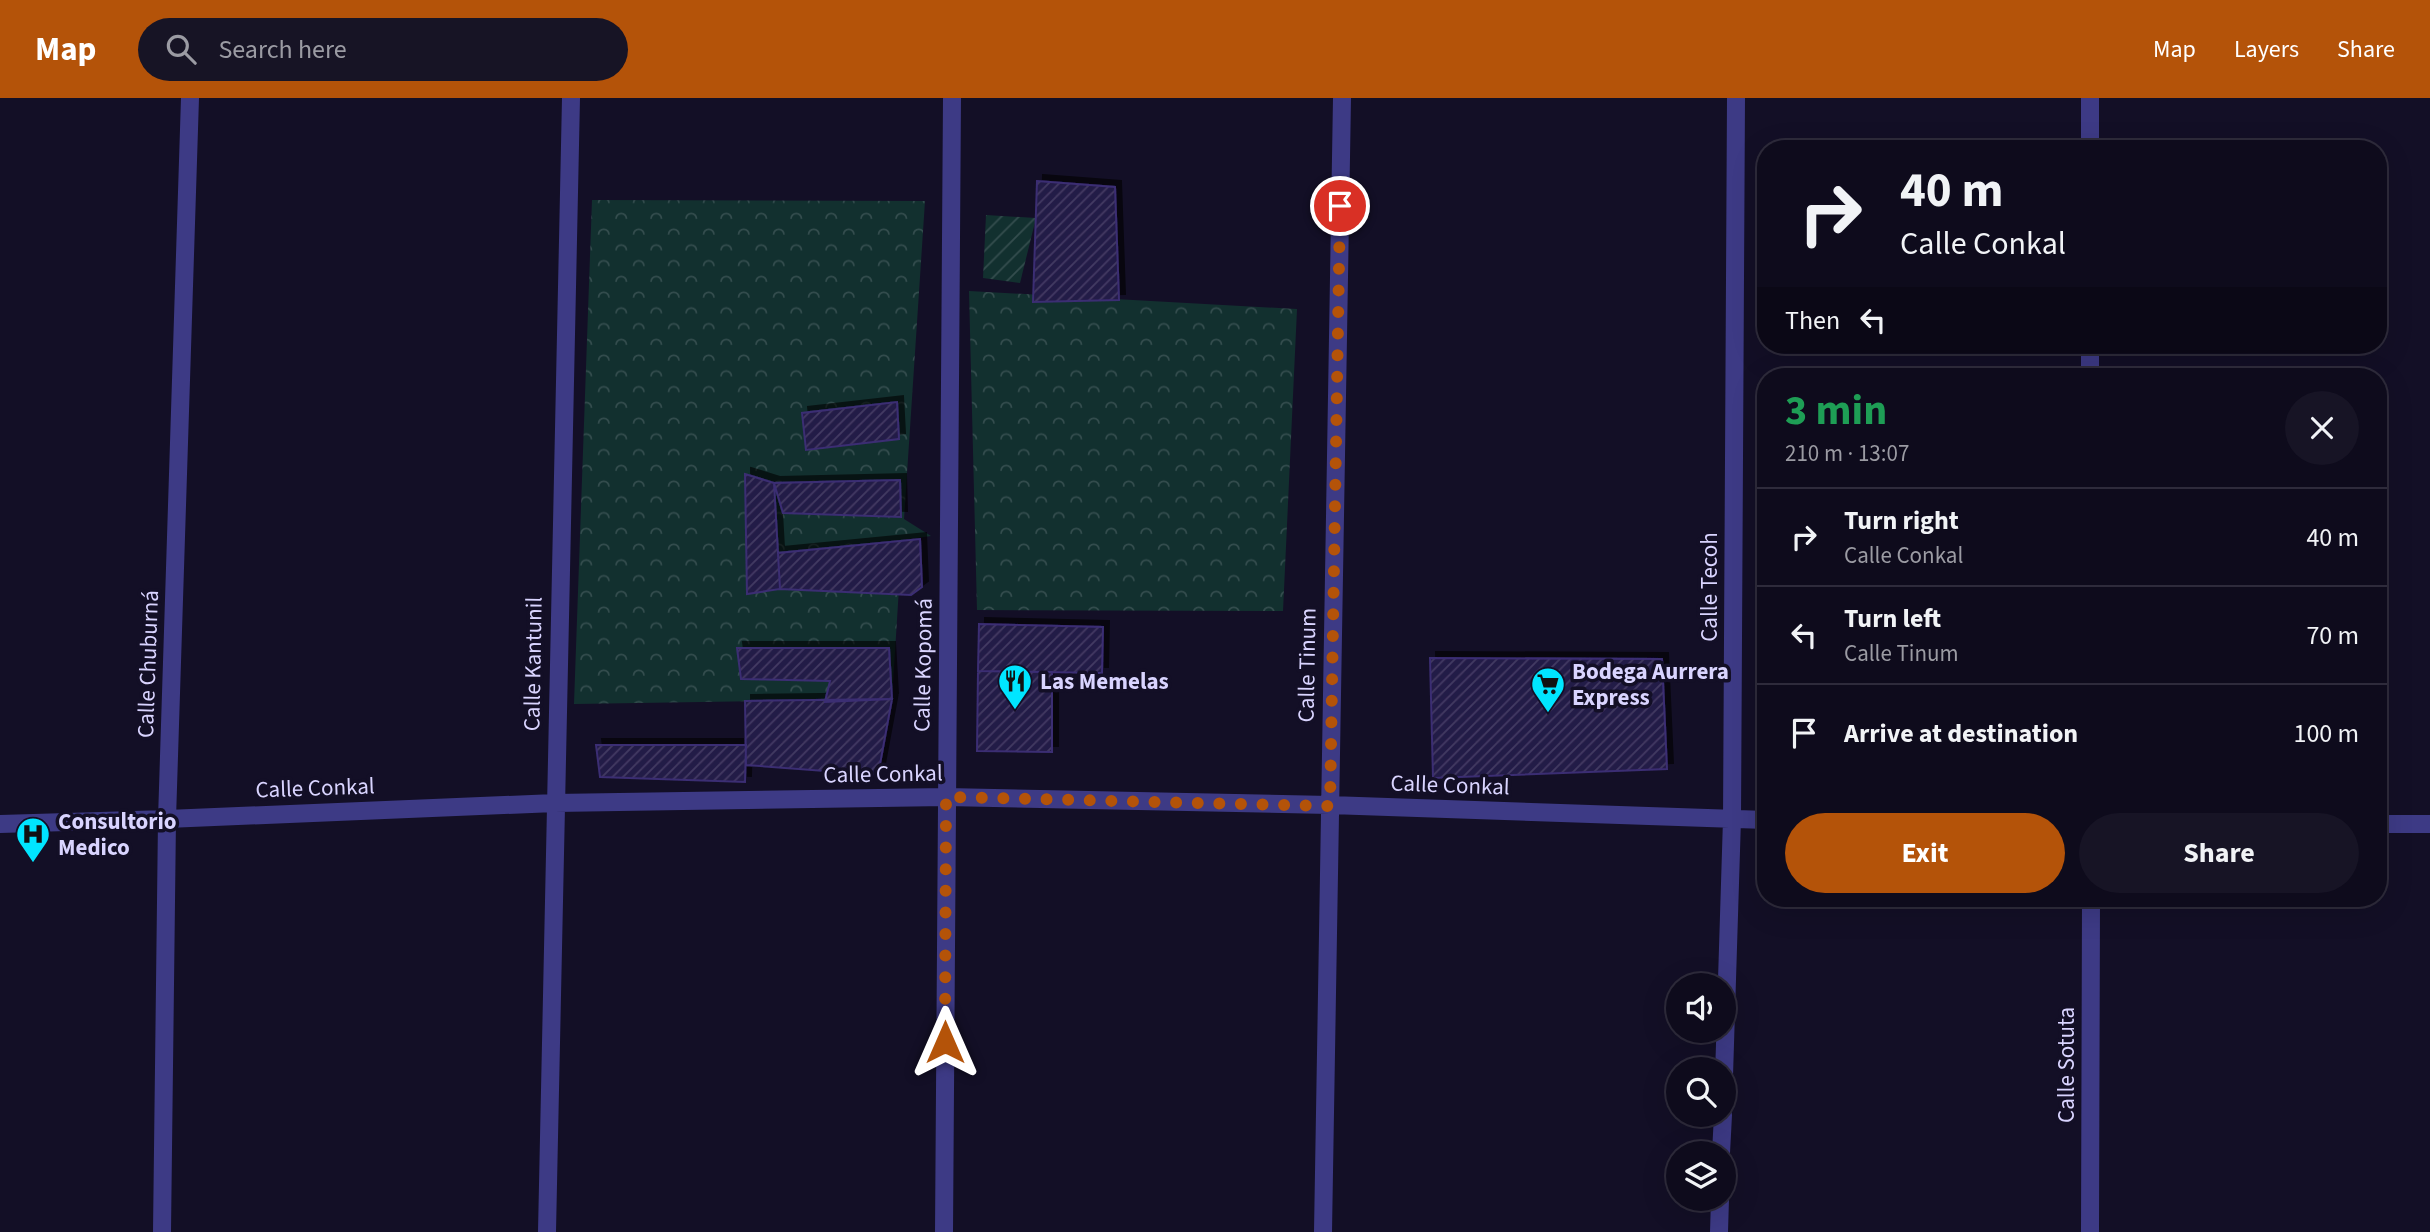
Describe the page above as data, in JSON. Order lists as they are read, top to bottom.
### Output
{
  "streets": {
    "street": [
      "Calle Tecoh",
      "Calle Chuburná",
      "Calle Kantunil",
      "Calle Kopomá",
      "Calle Tinum",
      "Calle Conkal",
      "Calle Sotuta"
    ]
  },
  "crossings": [
    ["Calle Tecoh", "Calle Conkal"],
    ["Calle Chuburná", "Calle Conkal"],
    ["Calle Kantunil", "Calle Conkal"],
    ["Calle Kopomá", "Calle Conkal"],
    ["Calle Tinum", "Calle Conkal"]
  ],
  "places": {
    "restaurant": ["Las Memelas"],
    "supermarket": ["Bodega Aurrera Express"],
    "hospital": ["Consultorio Medico"]
  },
  "page": {
    "header": "Map",
    "search": "Search here",
    "nav": ["Map", "Layers", "Share"],
    "turn": ["40 m", "Calle Conkal"],
    "then": "Then",
    "heading": ["3 min", "210 m · 13:07"],
    "list": [
      {
        "name": "Turn right",
        "note": "Calle Conkal",
        "value": "40 m"
      },
      {
        "name": "Turn left",
        "note": "Calle Tinum",
        "value": "70 m"
      },
      {
        "name": "Arrive at destination",
        "value": "100 m"
      }
    ],
    "buttons": ["Exit", "Share"]
  }
}
